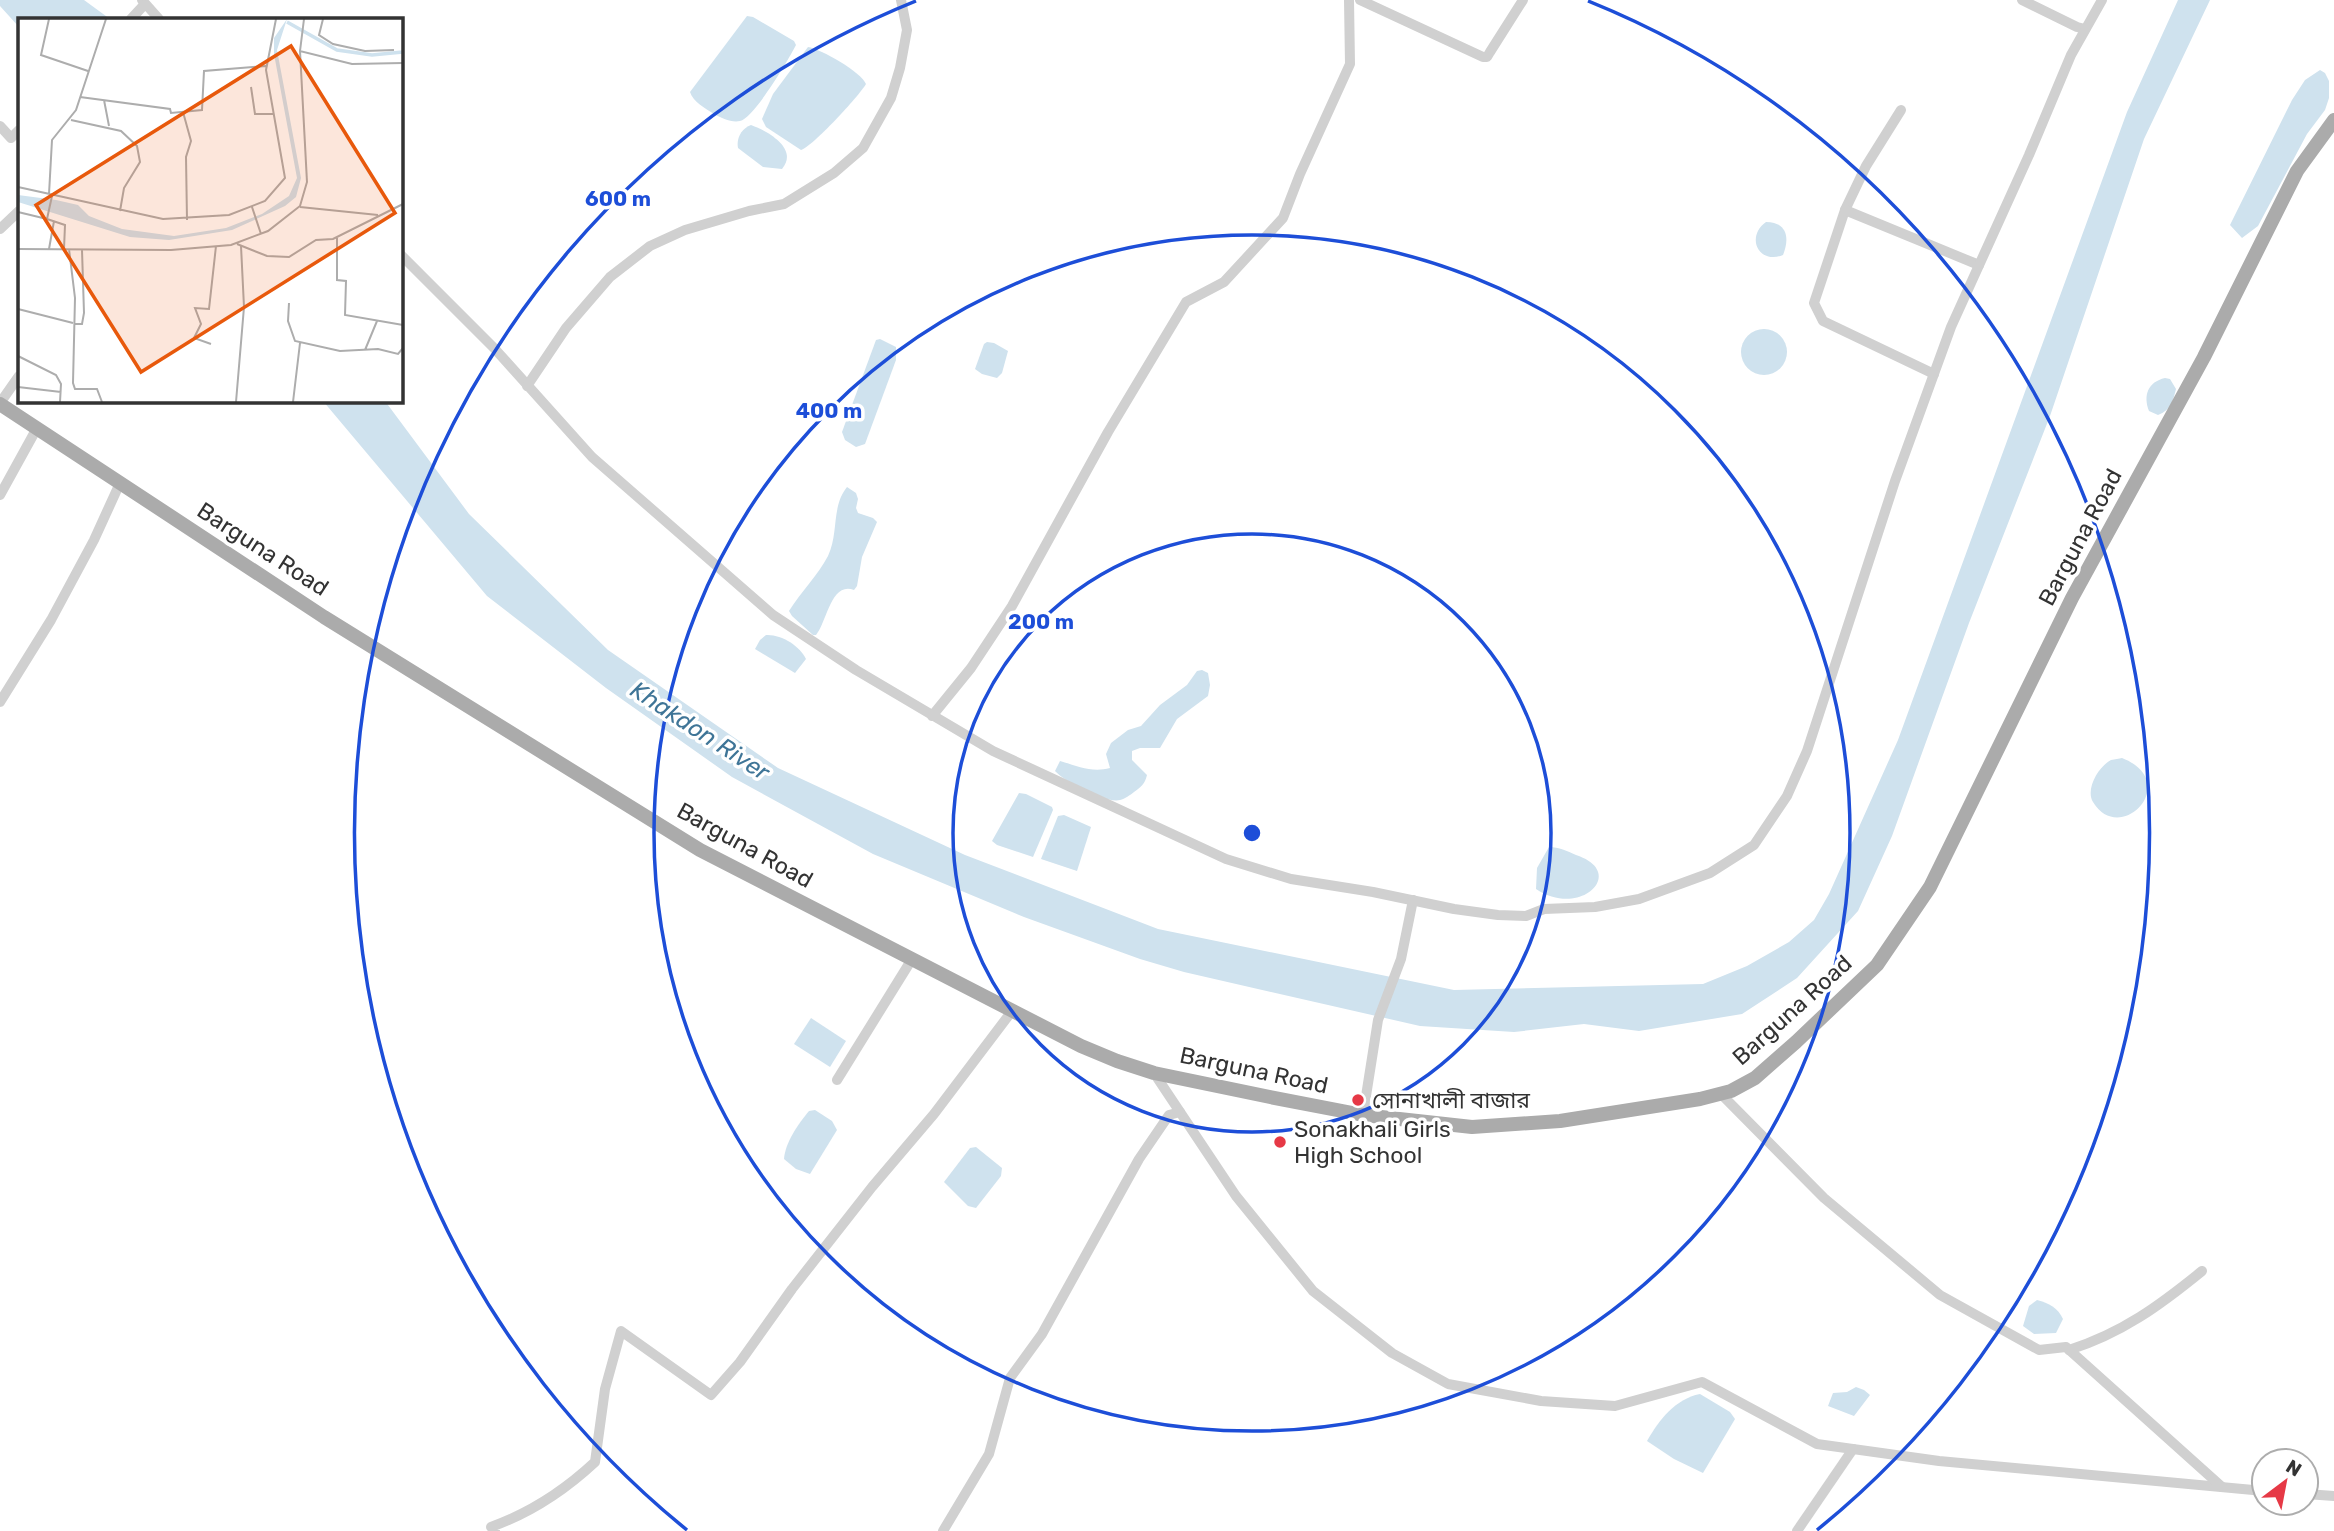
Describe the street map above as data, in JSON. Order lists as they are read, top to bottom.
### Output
{
  "streets": {
    "main road": ["Barguna Road"]
  },
  "water": ["Khakdon River"],
  "places": ["সোনাখালী বাজার", "Sonakhali Girls High School"],
  "north": "top right",
  "rings": ["600 m", "400 m", "200 m"]
}
